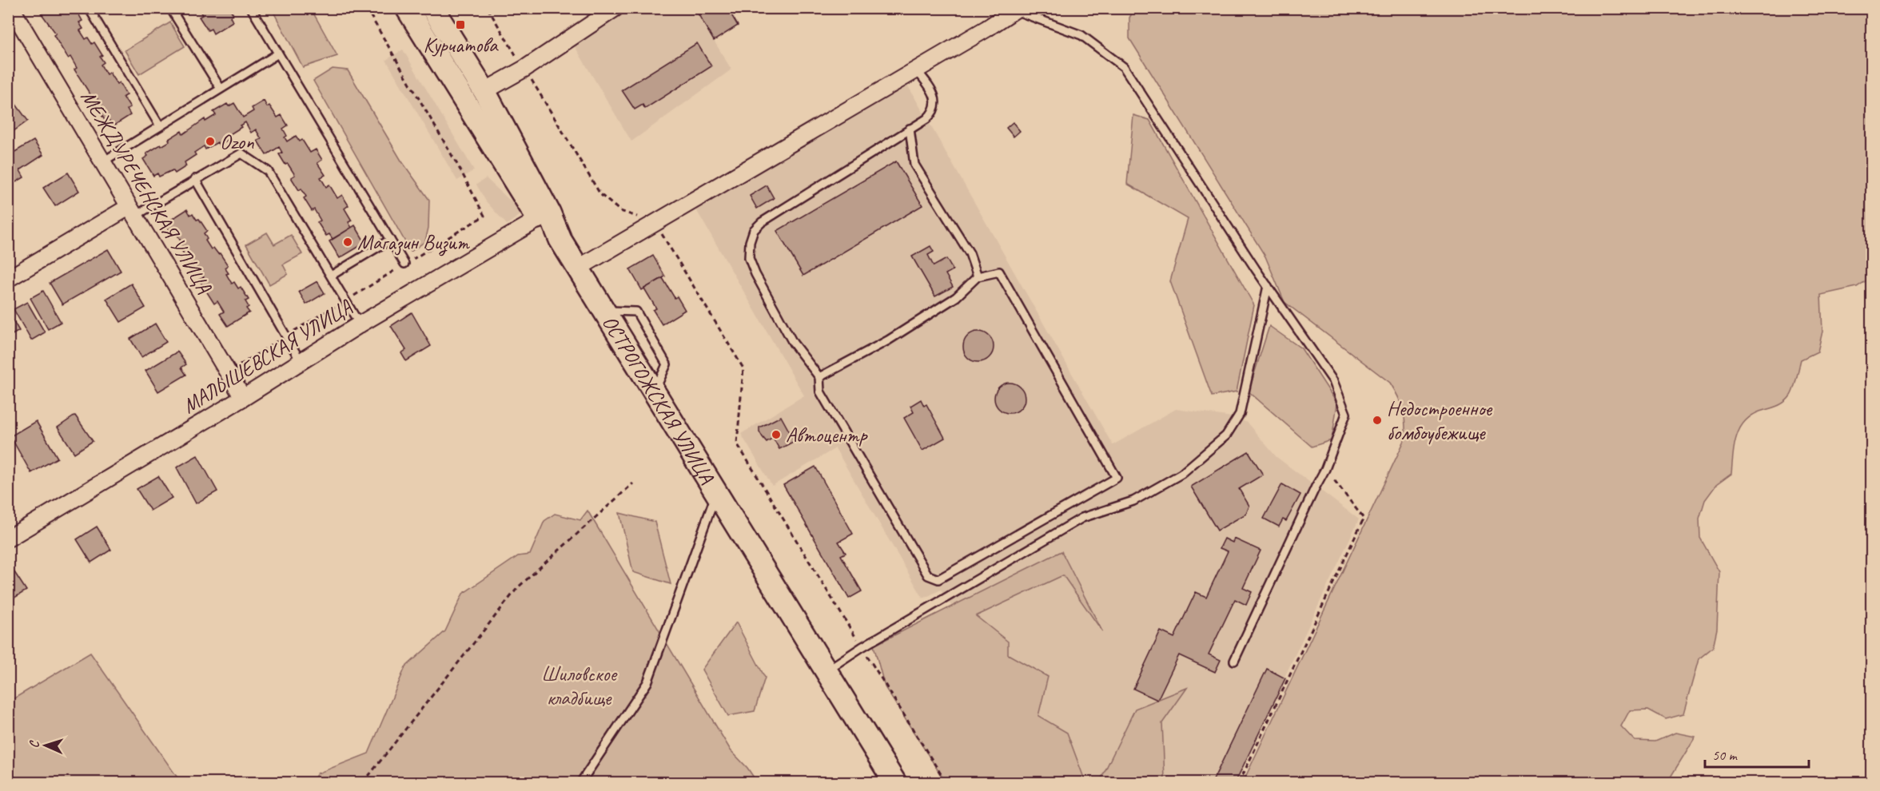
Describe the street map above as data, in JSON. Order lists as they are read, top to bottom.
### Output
{
  "streets": {
    "street": ["МЕЖДУРЕЧЕНСКАЯ УЛИЦА", "МАЛЫШЕВСКАЯ УЛИЦА", "ОСТРОГОЖСКАЯ УЛИЦА"]
  },
  "crossings": [
    ["МЕЖДУРЕЧЕНСКАЯ УЛИЦА", "МАЛЫШЕВСКАЯ УЛИЦА"],
    ["МАЛЫШЕВСКАЯ УЛИЦА", "ОСТРОГОЖСКАЯ УЛИЦА"]
  ],
  "parks": ["Шиловское кладбище"],
  "places": {
    "transit": ["Курчатова"],
    "other": [
      "Ozon",
      "Магазин Визит",
      "Недостроенное бомбоубежище",
      "Автоцентр"
    ]
  },
  "scale_bar": "50 m",
  "north": "left"
}
